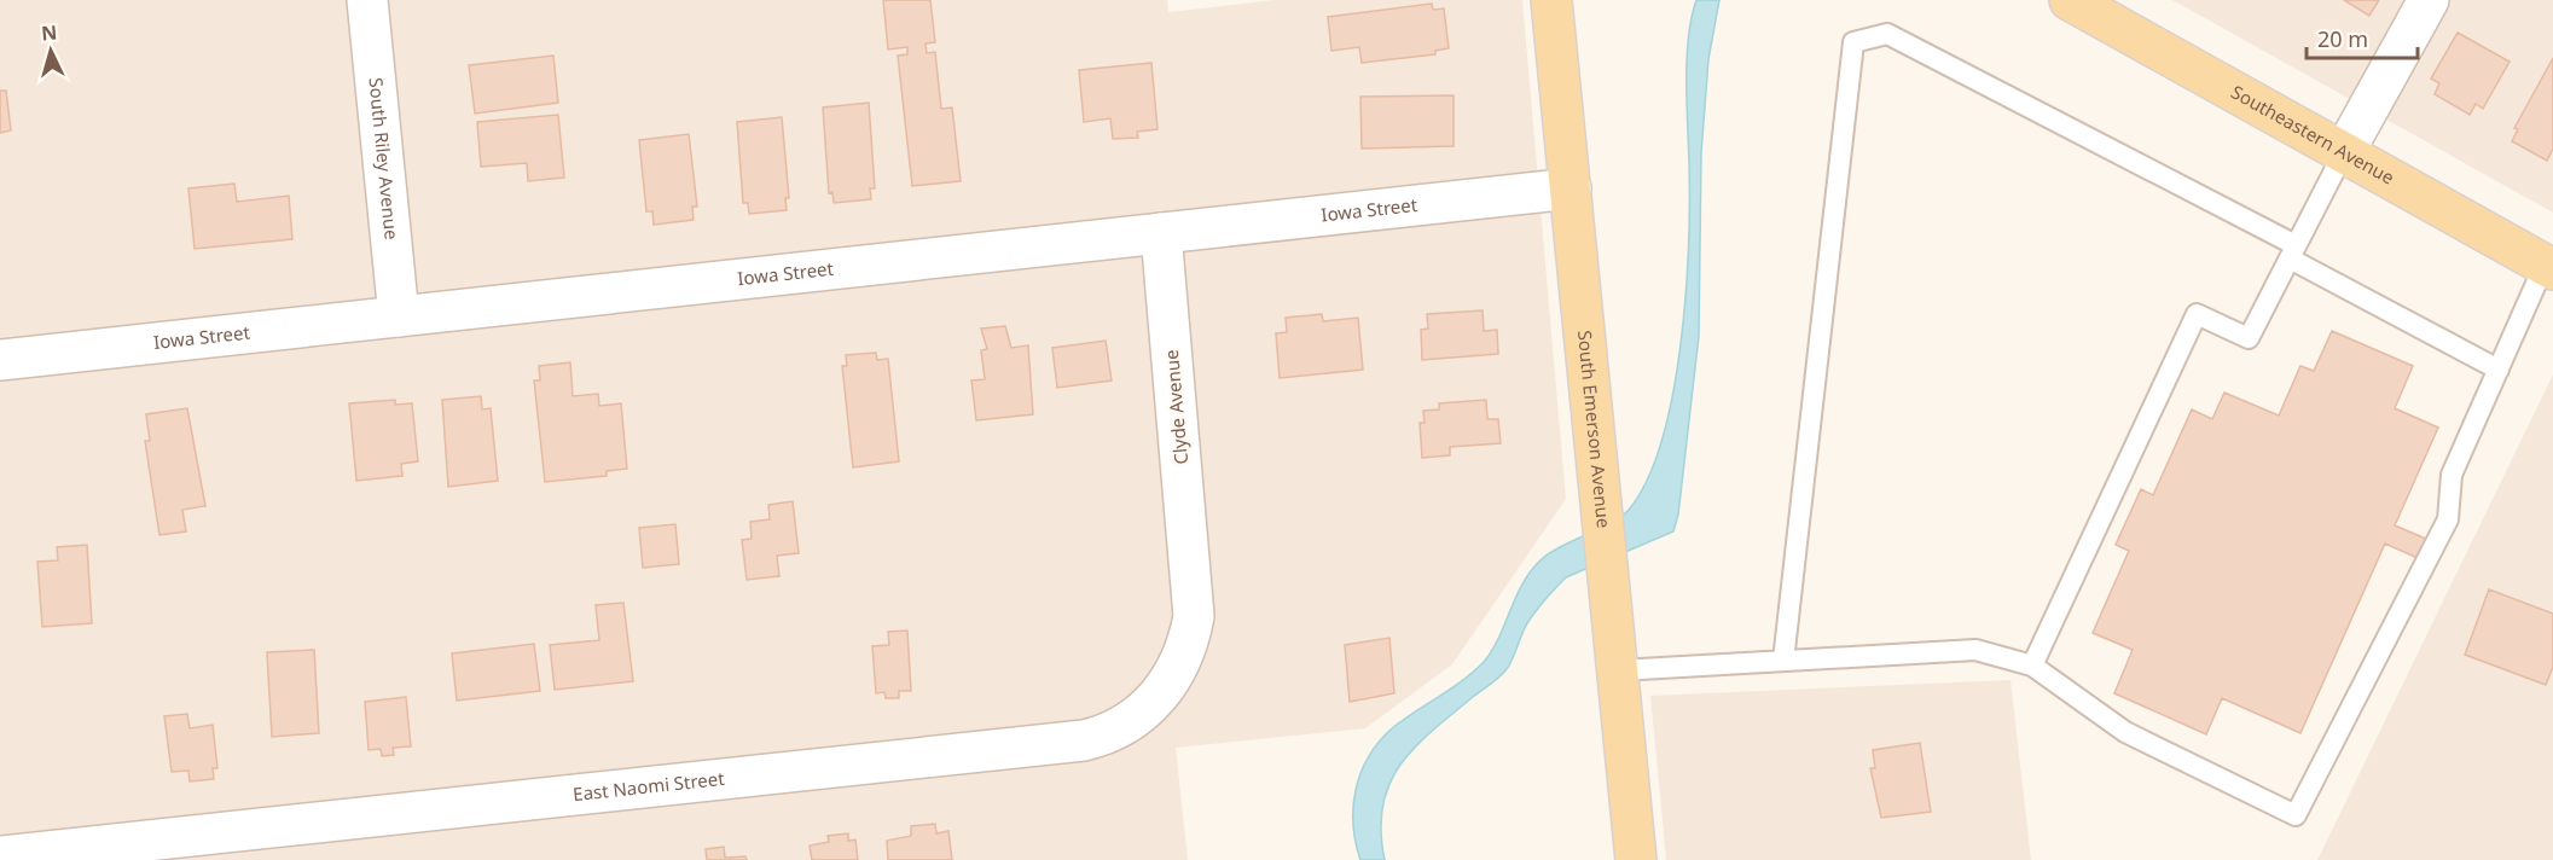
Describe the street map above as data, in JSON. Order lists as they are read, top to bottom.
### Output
{
  "streets": {
    "main road": ["Southeastern Avenue", "South Emerson Avenue"],
    "street": [
      "South Riley Avenue",
      "Iowa Street",
      "Clyde Avenue",
      "East Naomi Street"
    ]
  },
  "crossings": [
    ["South Riley Avenue", "Iowa Street"],
    ["Iowa Street", "Clyde Avenue"],
    ["Iowa Street", "South Emerson Avenue"],
    ["Clyde Avenue", "East Naomi Street"]
  ],
  "scale_bar": "20 m",
  "north": "top"
}
